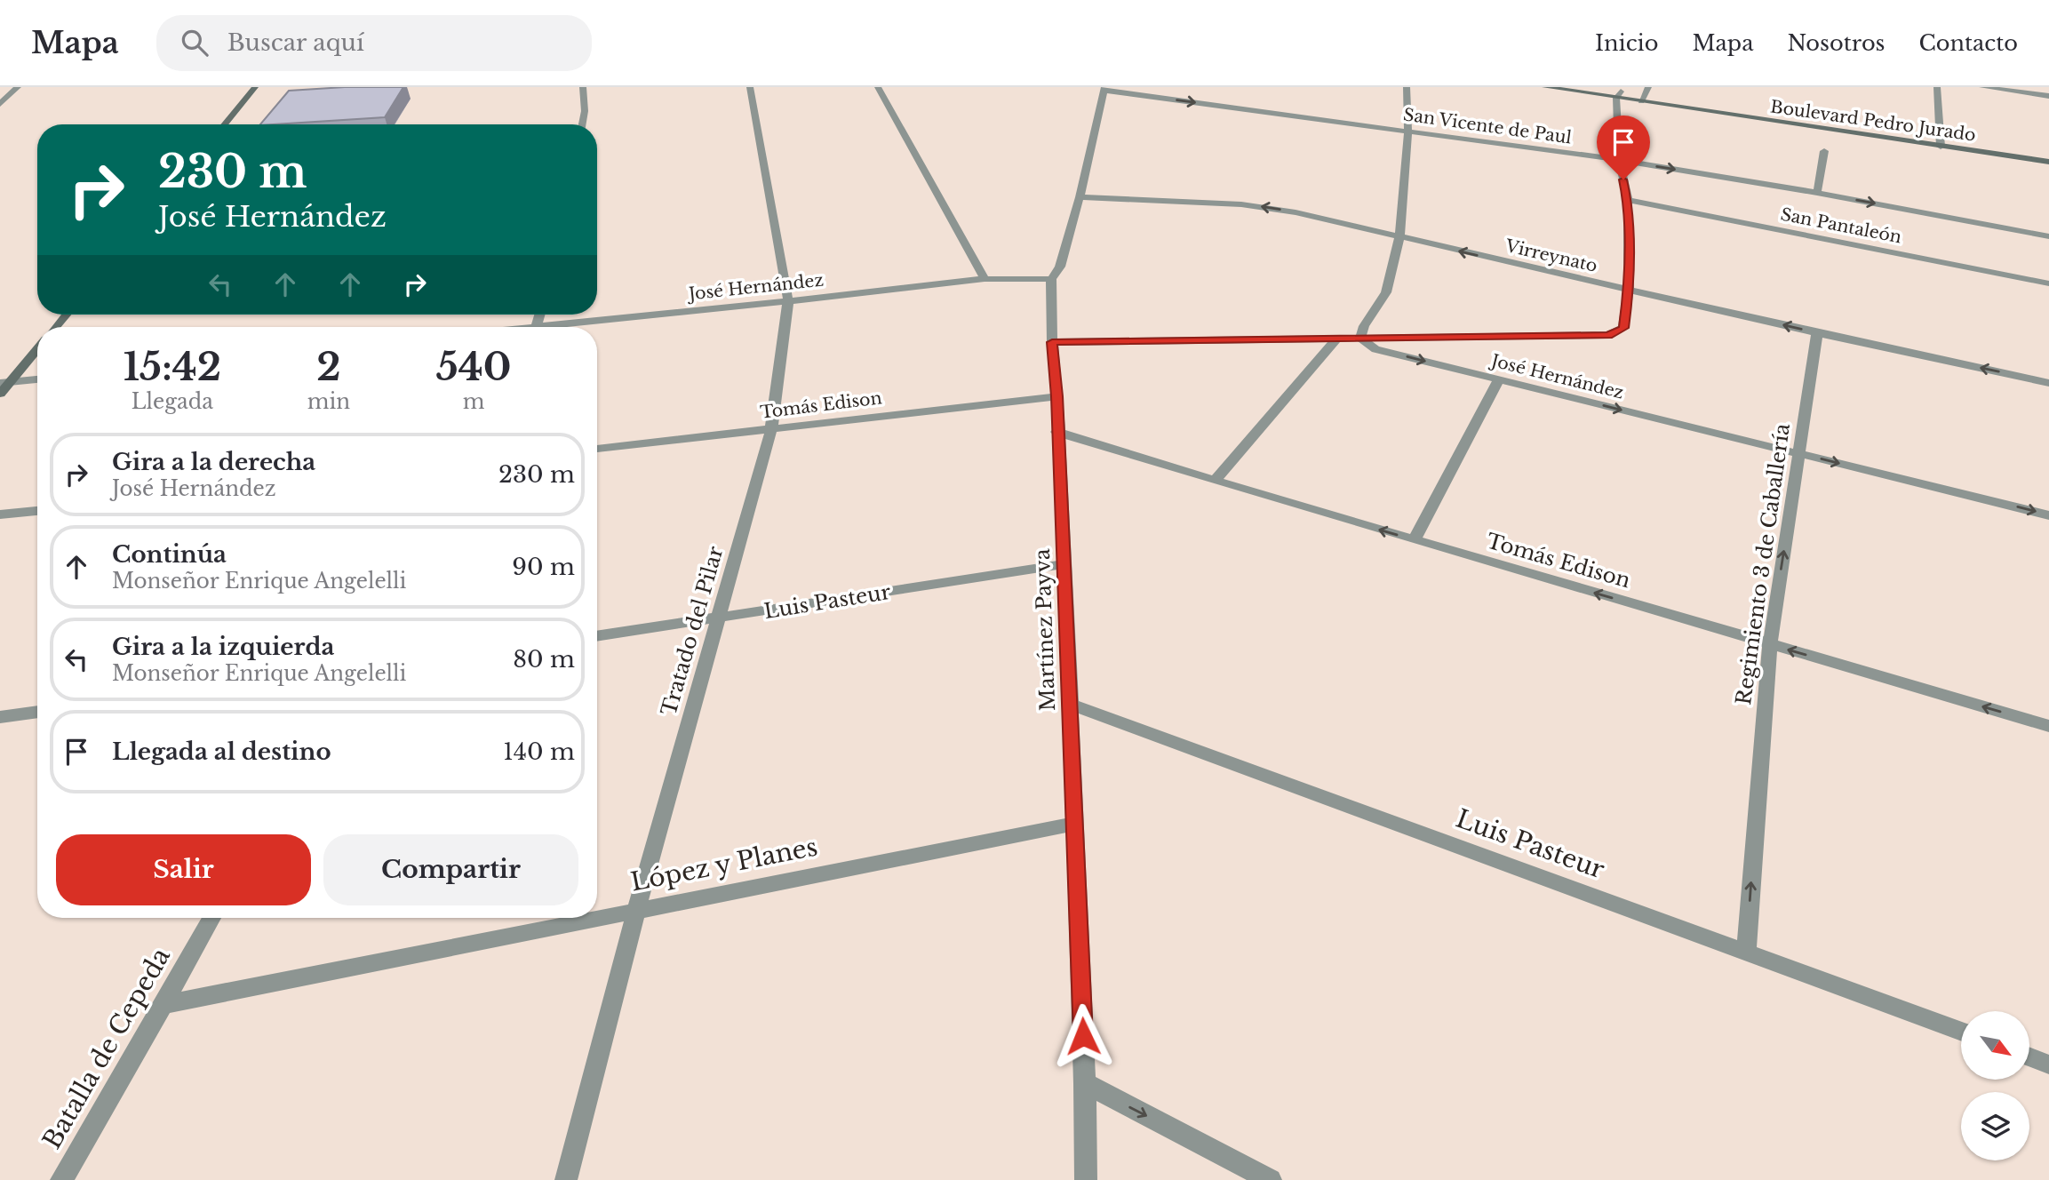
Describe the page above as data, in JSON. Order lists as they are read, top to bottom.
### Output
{
  "streets": {
    "main road": ["Boulevard Pedro Jurado"],
    "street": [
      "San Vicente de Paul",
      "San Pantaleón",
      "Virreynato",
      "José Hernández",
      "Tomás Edison",
      "Regimiento 3 de Caballería",
      "Luis Pasteur",
      "Martínez Payva",
      "Tratado del Pilar",
      "López y Planes",
      "Batalla de Cepeda"
    ]
  },
  "crossings": [
    ["San Vicente de Paul", "Martínez Payva"],
    ["Virreynato", "Regimiento 3 de Caballería"],
    ["Virreynato", "Martínez Payva"],
    ["José Hernández", "Regimiento 3 de Caballería"],
    ["José Hernández", "Martínez Payva"],
    ["José Hernández", "Tratado del Pilar"],
    ["Tomás Edison", "Regimiento 3 de Caballería"],
    ["Tomás Edison", "Martínez Payva"],
    ["Tomás Edison", "Tratado del Pilar"],
    ["Regimiento 3 de Caballería", "Luis Pasteur"],
    ["Luis Pasteur", "Martínez Payva"],
    ["Luis Pasteur", "Tratado del Pilar"],
    ["Martínez Payva", "López y Planes"],
    ["Tratado del Pilar", "López y Planes"],
    ["López y Planes", "Batalla de Cepeda"]
  ],
  "one_way": [
    "San Vicente de Paul",
    "Virreynato",
    "José Hernández",
    "Tomás Edison",
    "Regimiento 3 de Caballería"
  ],
  "north": "bottom right",
  "page": {
    "header": "Mapa",
    "search": "Buscar aquí",
    "nav": [
      "Inicio",
      "Mapa",
      "Nosotros",
      "Contacto"
    ],
    "turn": ["230 m", "José Hernández"],
    "eta": [
      "15:42",
      "Llegada",
      "2",
      "min",
      "540",
      "m"
    ],
    "list": [
      {
        "name": "Gira a la derecha",
        "note": "José Hernández",
        "value": "230 m"
      },
      {
        "name": "Continúa",
        "note": "Monseñor Enrique Angelelli",
        "value": "90 m"
      },
      {
        "name": "Gira a la izquierda",
        "note": "Monseñor Enrique Angelelli",
        "value": "80 m"
      },
      {
        "name": "Llegada al destino",
        "value": "140 m"
      }
    ],
    "buttons": ["Salir", "Compartir"]
  }
}
